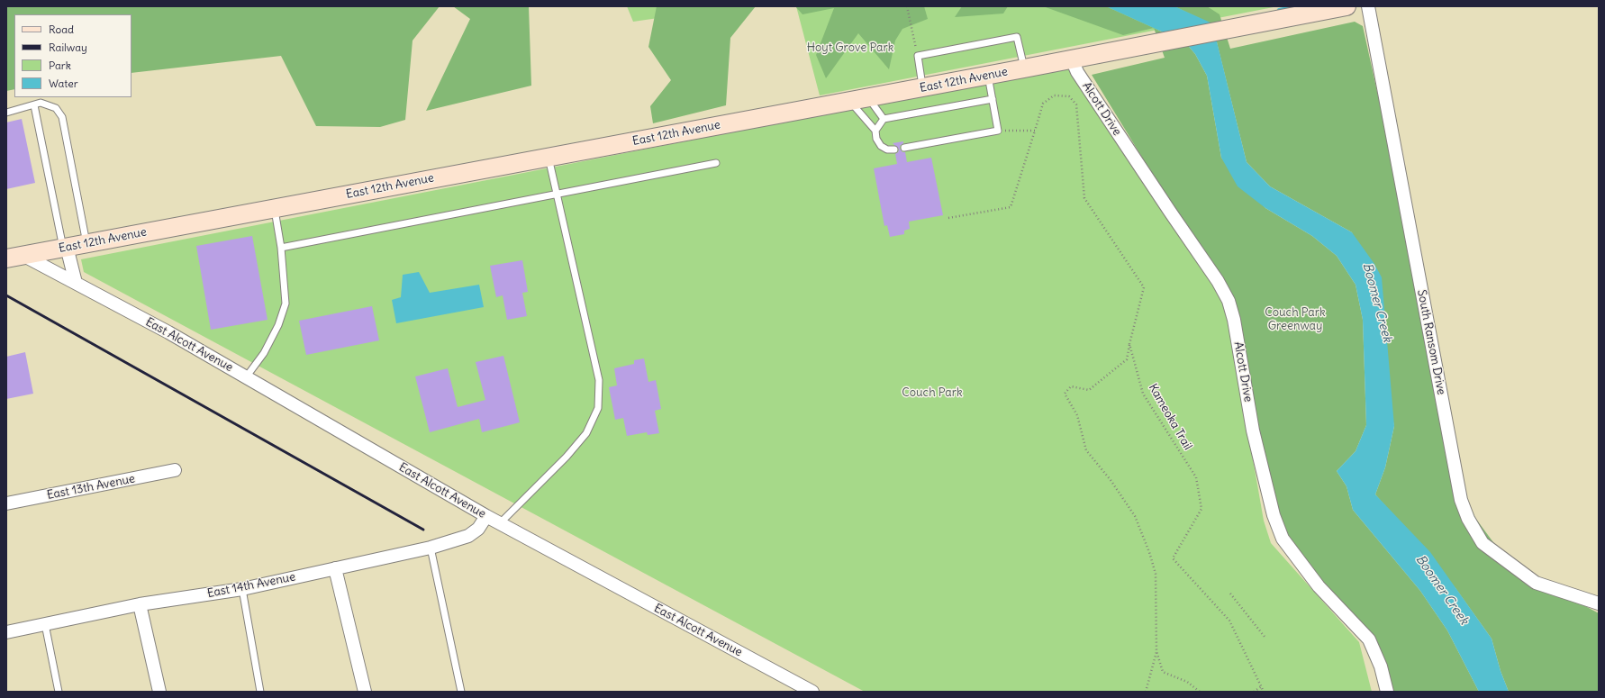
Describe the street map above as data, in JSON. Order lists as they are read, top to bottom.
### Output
{
  "streets": {
    "street": [
      "East 12th Avenue",
      "Alcott Drive",
      "South Ransom Drive",
      "East Alcott Avenue",
      "East 13th Avenue",
      "East 14th Avenue"
    ],
    "path": ["Kameoka Trail"]
  },
  "crossings": [
    ["East 12th Avenue", "Alcott Drive"],
    ["East 12th Avenue", "East Alcott Avenue"],
    ["East Alcott Avenue", "East 14th Avenue"]
  ],
  "water": ["Boomer Creek"],
  "parks": ["Hoyt Grove Park", "Couch Park Greenway", "Couch Park"],
  "legend": [
    "Road",
    "Railway",
    "Park",
    "Water"
  ]
}
